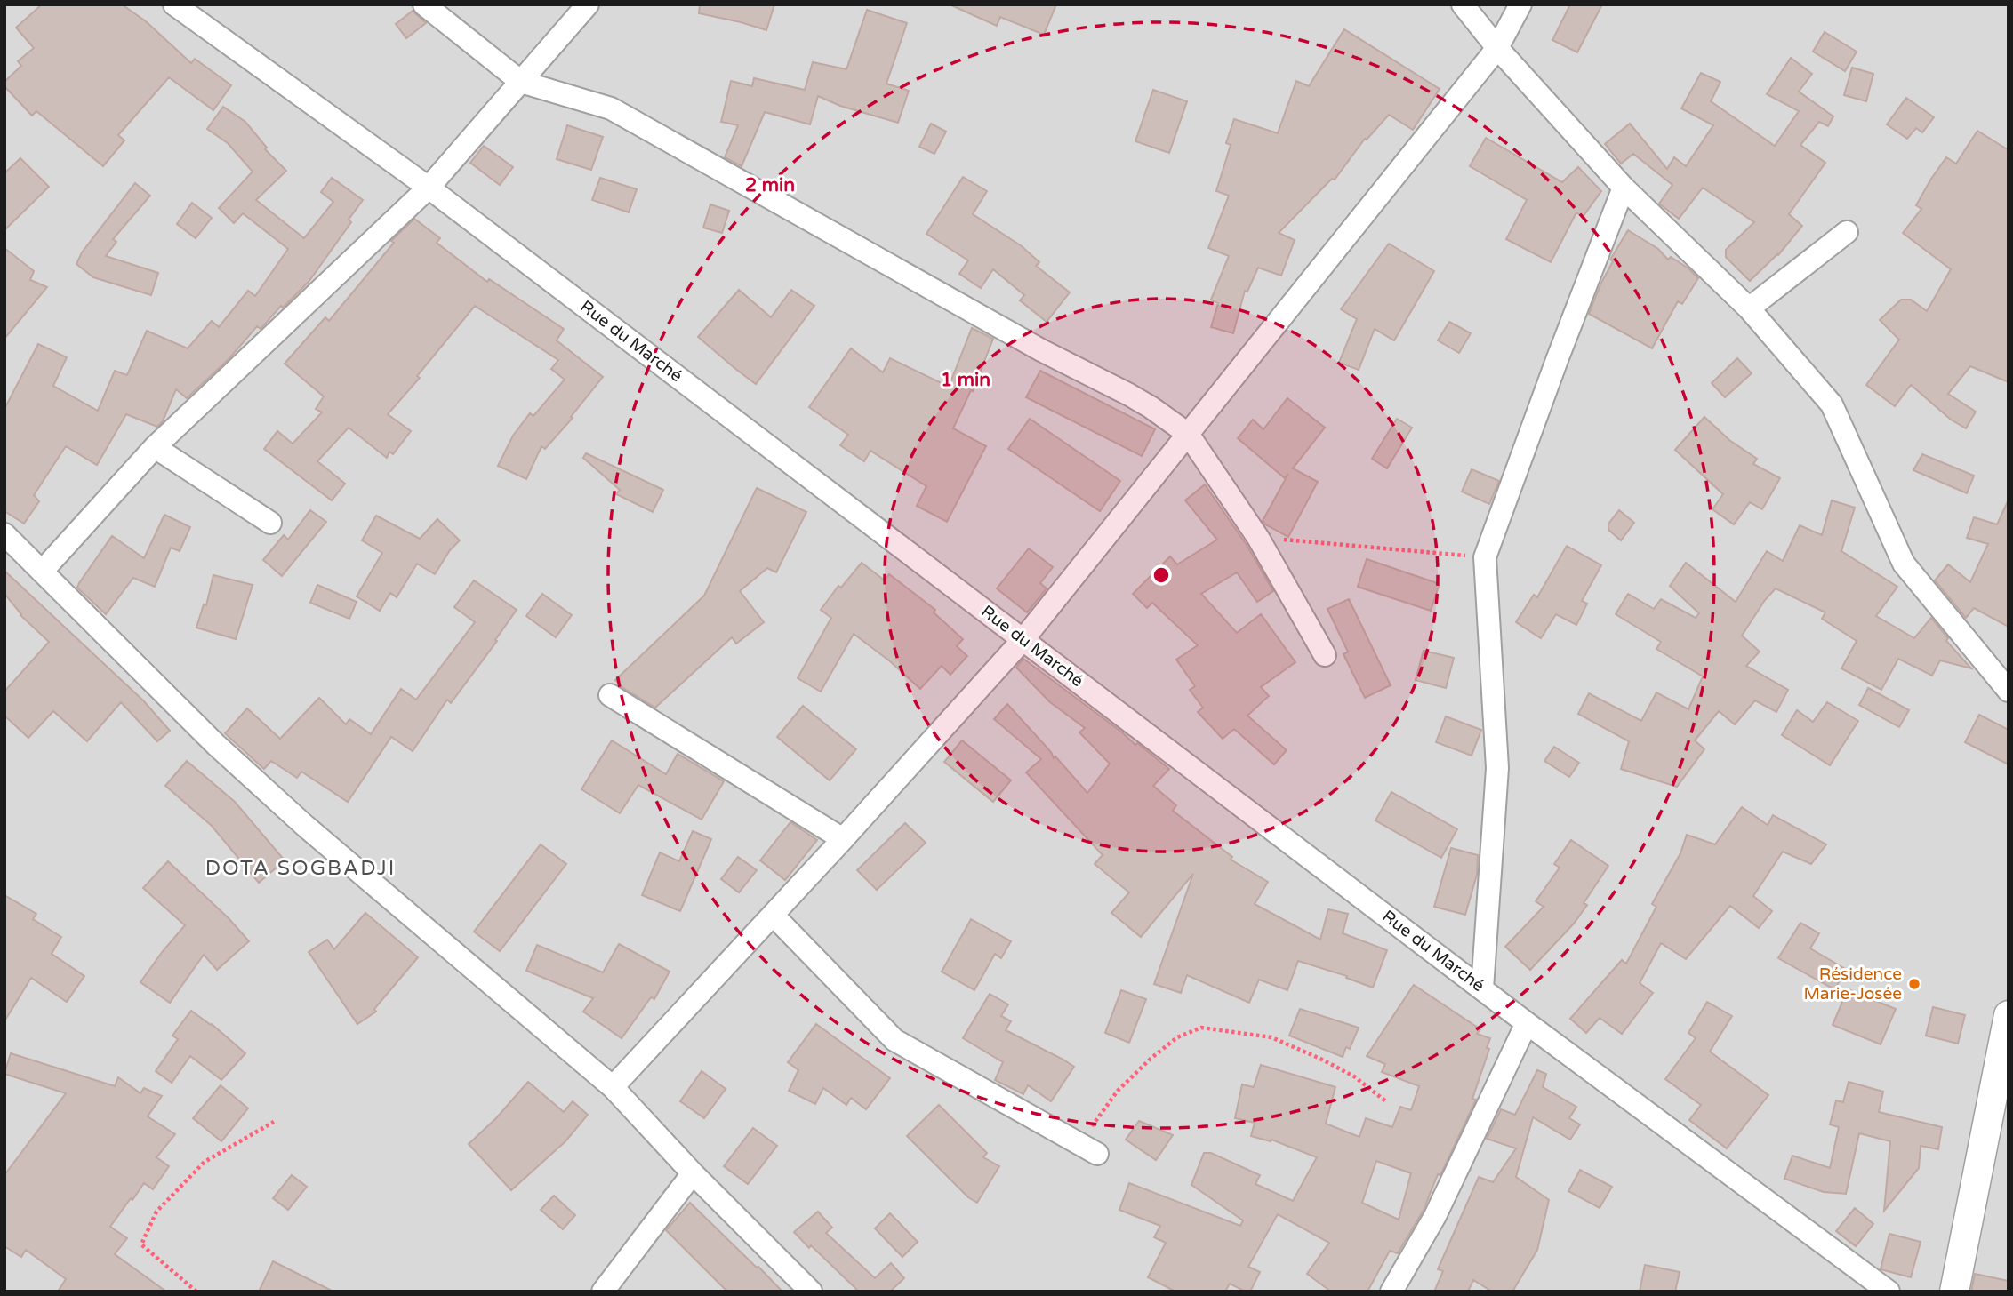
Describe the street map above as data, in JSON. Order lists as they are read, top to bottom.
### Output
{
  "streets": {
    "street": ["Rue du Marché"]
  },
  "districts": ["DOTA SOGBADJI"],
  "places": ["Résidence Marie-Josée"],
  "rings": ["2 min", "1 min"]
}
